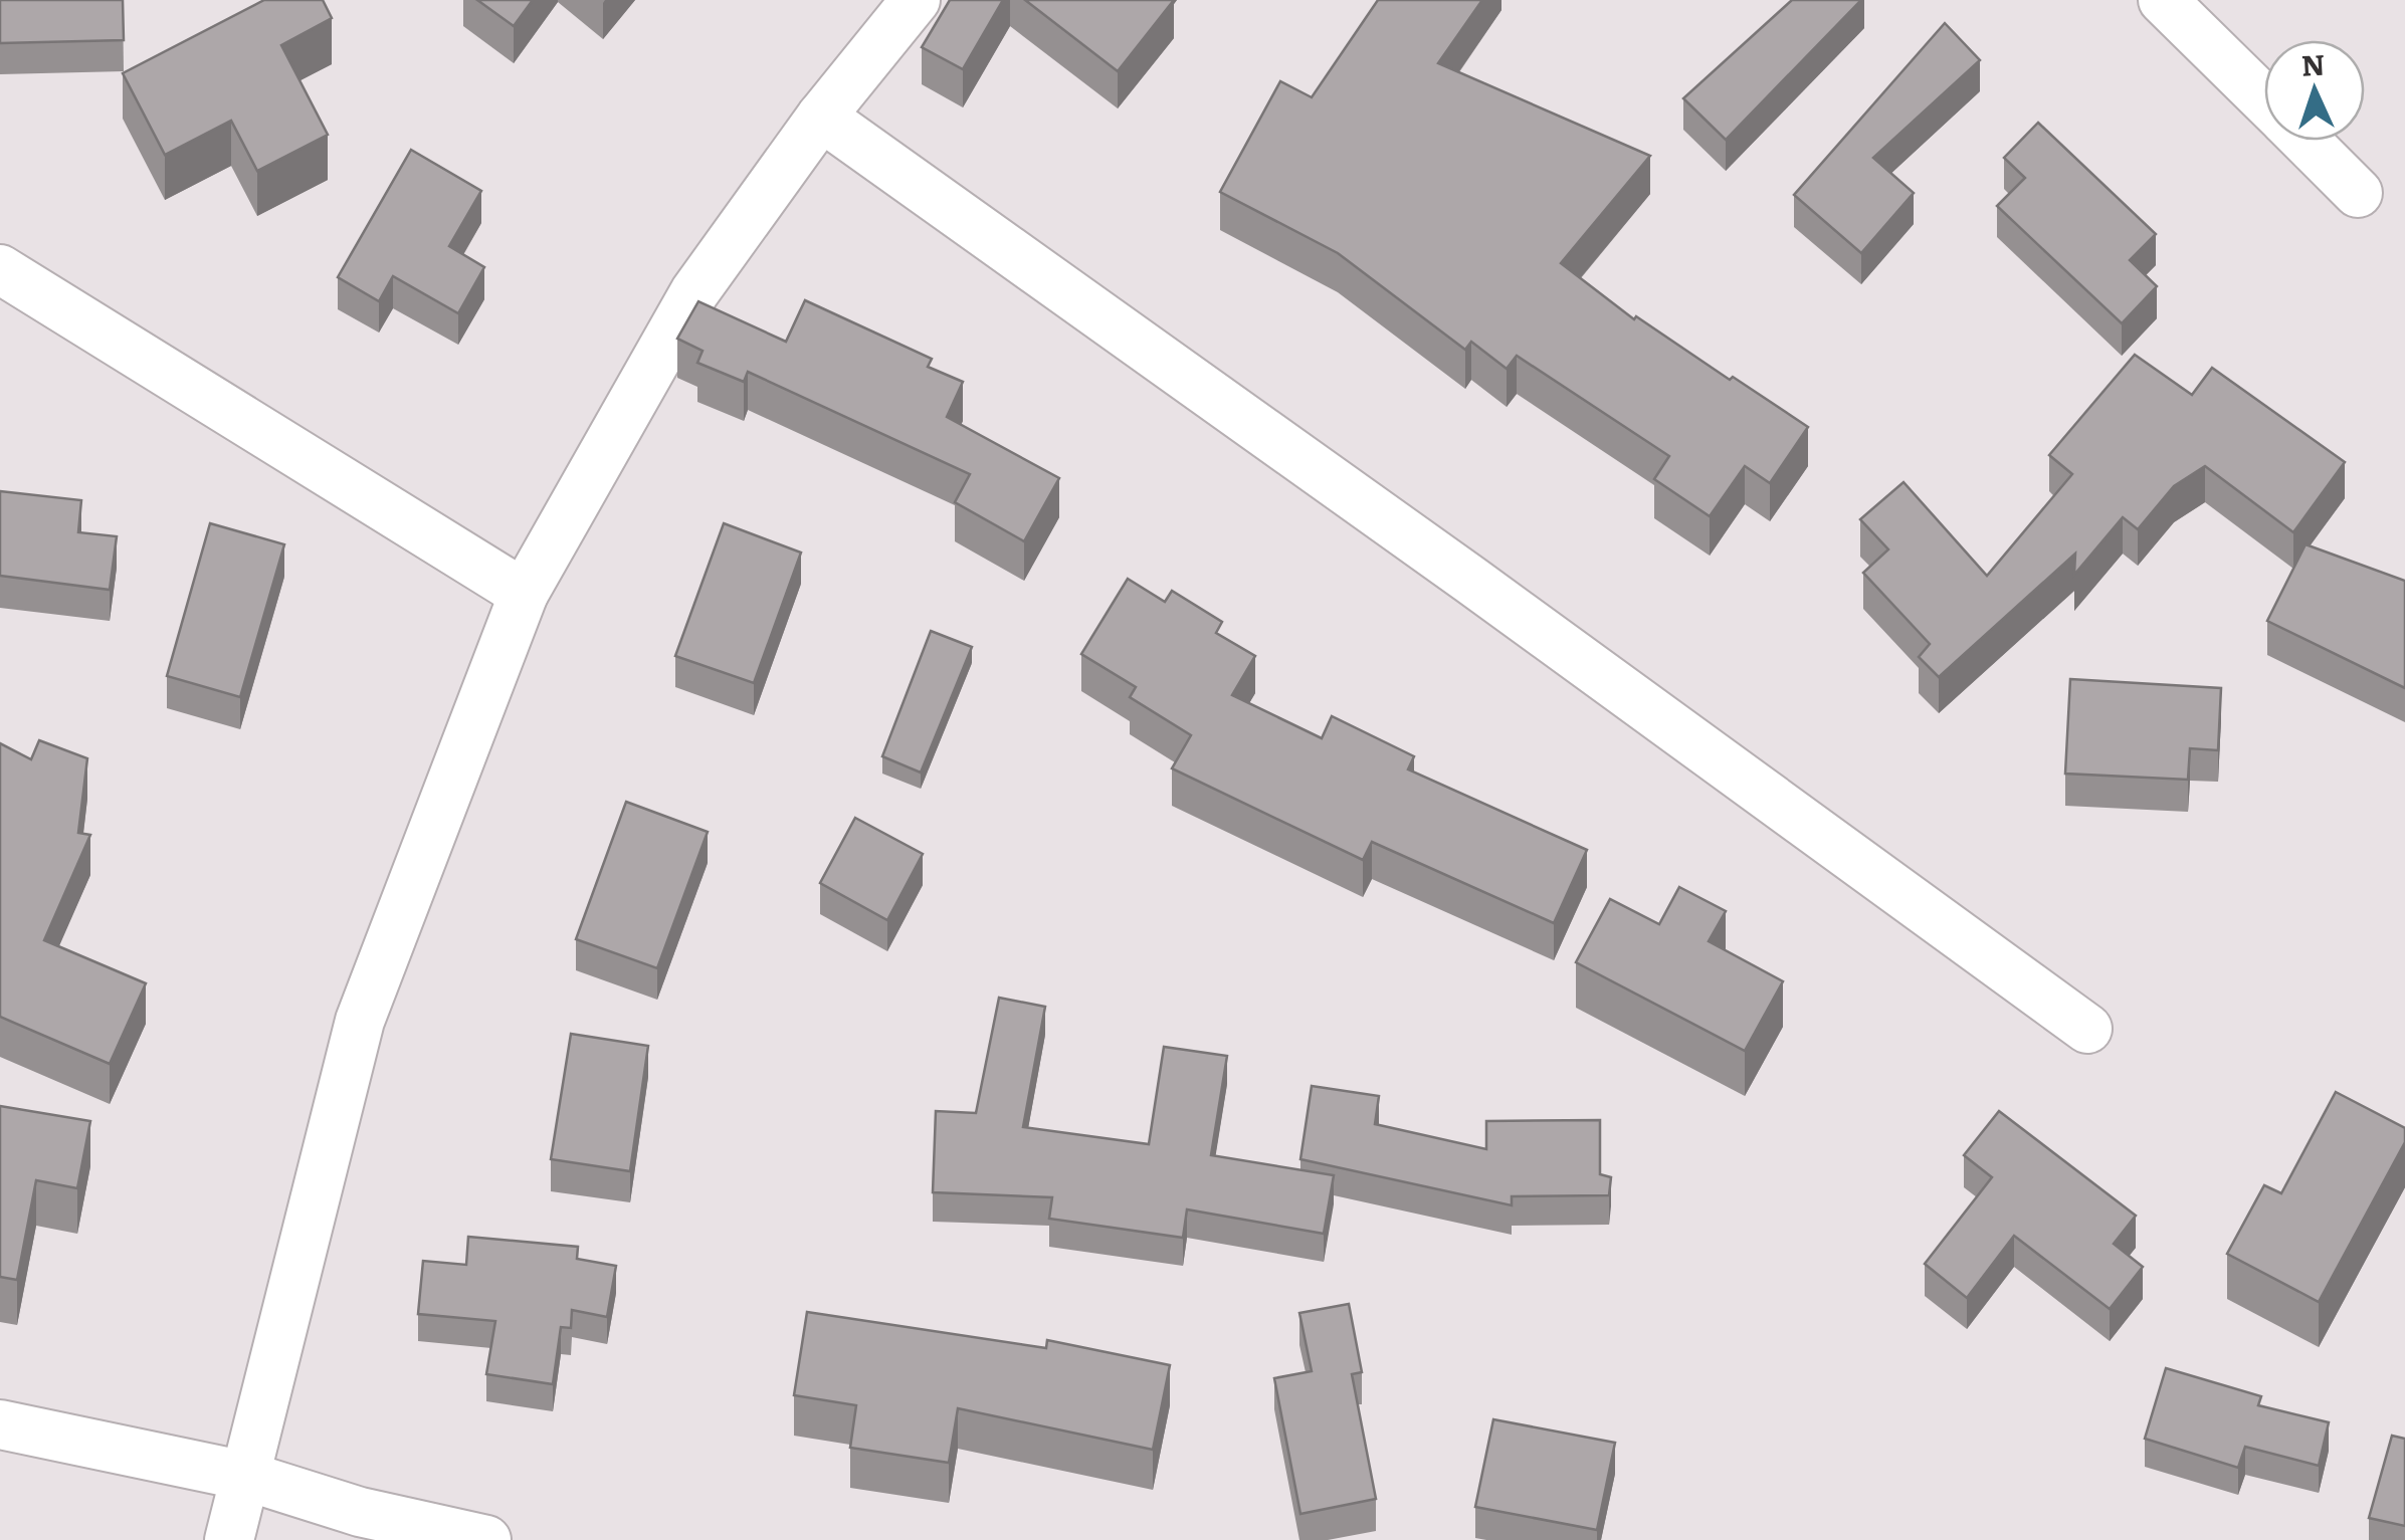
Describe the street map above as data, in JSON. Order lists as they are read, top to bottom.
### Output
{
  "north": "top"
}
